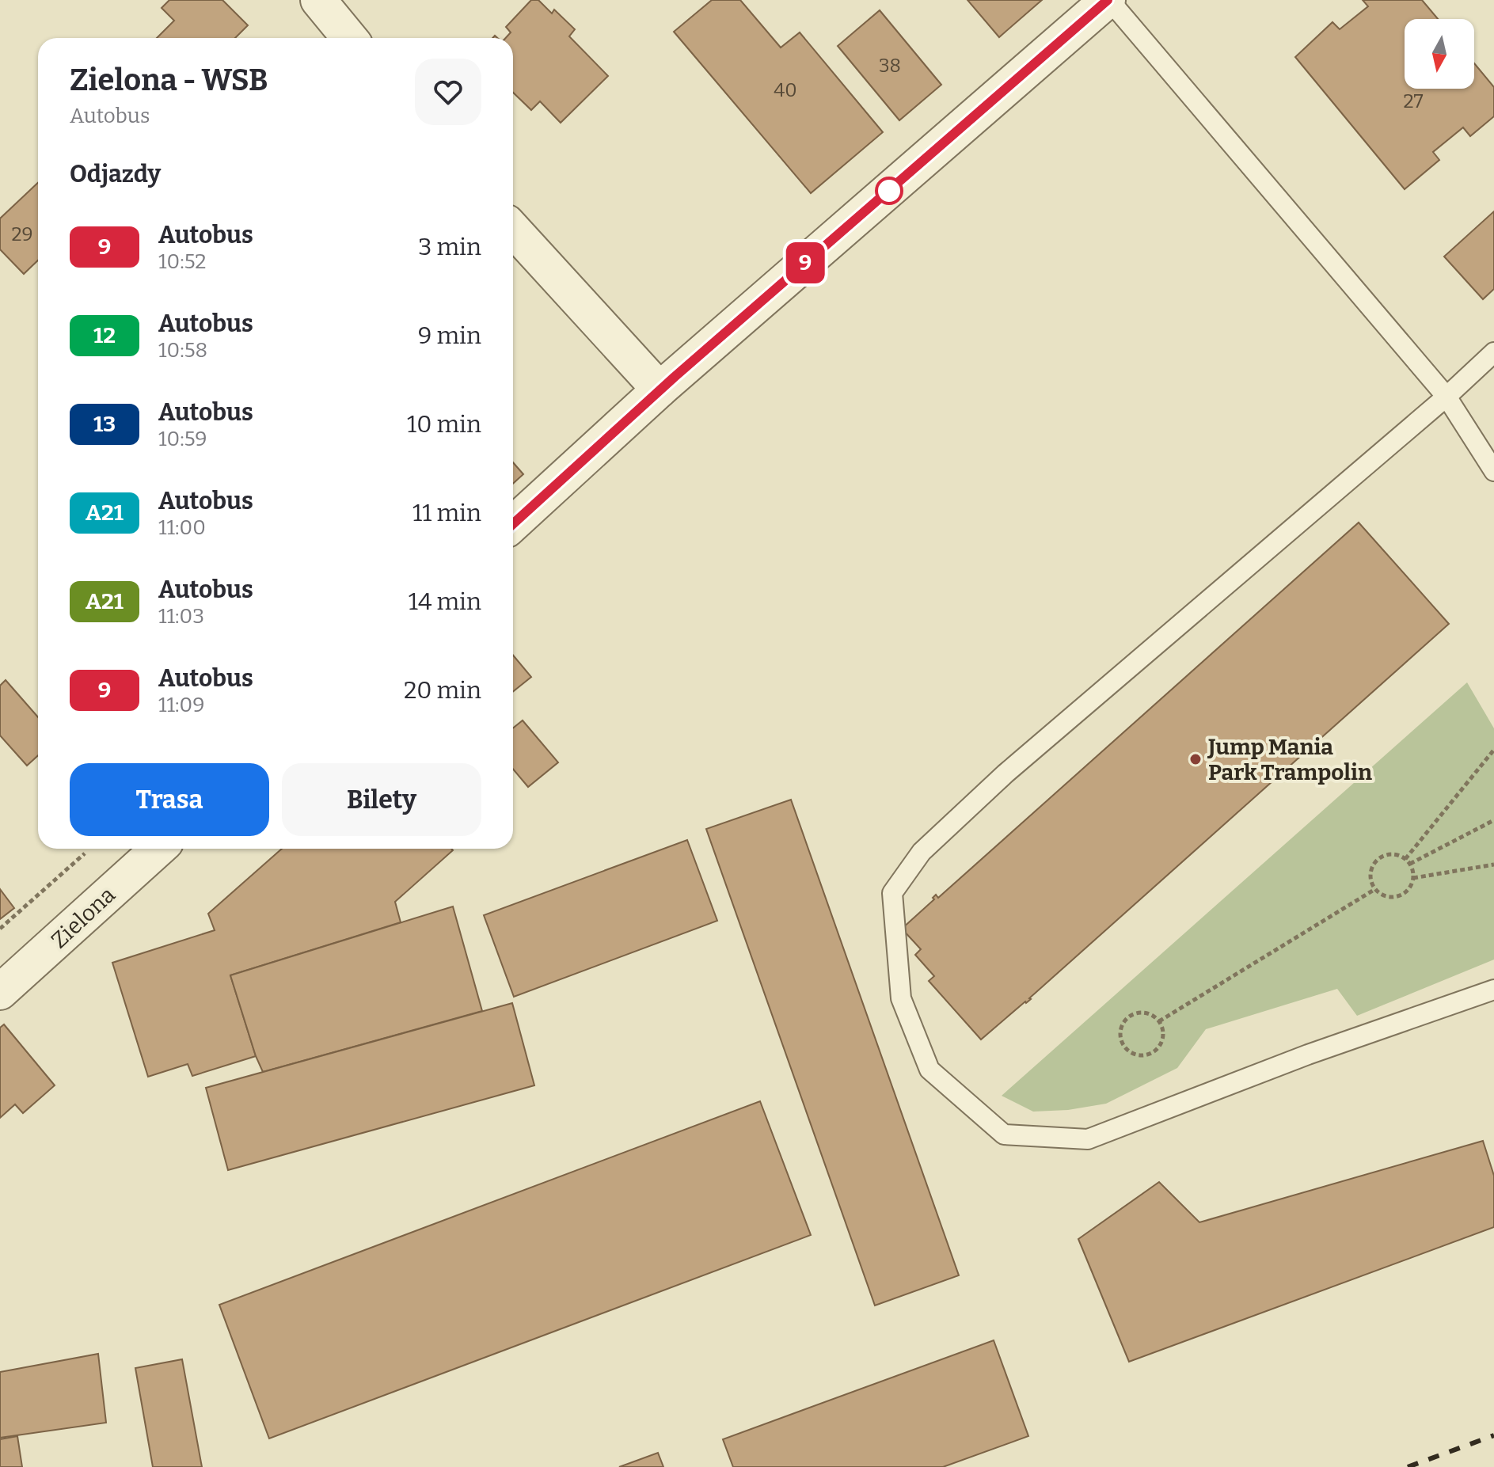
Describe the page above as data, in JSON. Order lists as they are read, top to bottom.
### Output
{
  "streets": {
    "street": ["Zielona"]
  },
  "places": ["Jump Mania Park Trampolin"],
  "lines": ["bus line 9"],
  "house_numbers": [
    "38",
    "40",
    "27",
    "29"
  ],
  "north": "bottom",
  "page": {
    "on_map": "9",
    "heading": [
      ["Zielona - WSB", "Autobus"],
      "Odjazdy"
    ],
    "list": [
      {
        "mark": "9",
        "name": "Autobus",
        "note": "10:52",
        "value": "3 min"
      },
      {
        "mark": "12",
        "name": "Autobus",
        "note": "10:58",
        "value": "9 min"
      },
      {
        "mark": "13",
        "name": "Autobus",
        "note": "10:59",
        "value": "10 min"
      },
      {
        "mark": "A21",
        "name": "Autobus",
        "note": "11:00",
        "value": "11 min"
      },
      {
        "mark": "A21",
        "name": "Autobus",
        "note": "11:03",
        "value": "14 min"
      },
      {
        "mark": "9",
        "name": "Autobus",
        "note": "11:09",
        "value": "20 min"
      }
    ],
    "buttons": ["Trasa", "Bilety"]
  }
}
